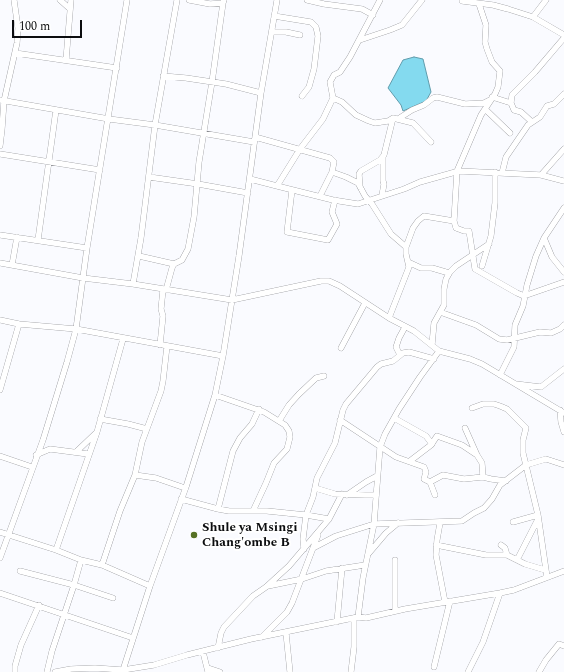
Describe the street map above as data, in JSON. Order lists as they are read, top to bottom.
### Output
{
  "places": ["Shule ya Msingi Chang'ombe B"],
  "scale_bar": "100 m"
}
